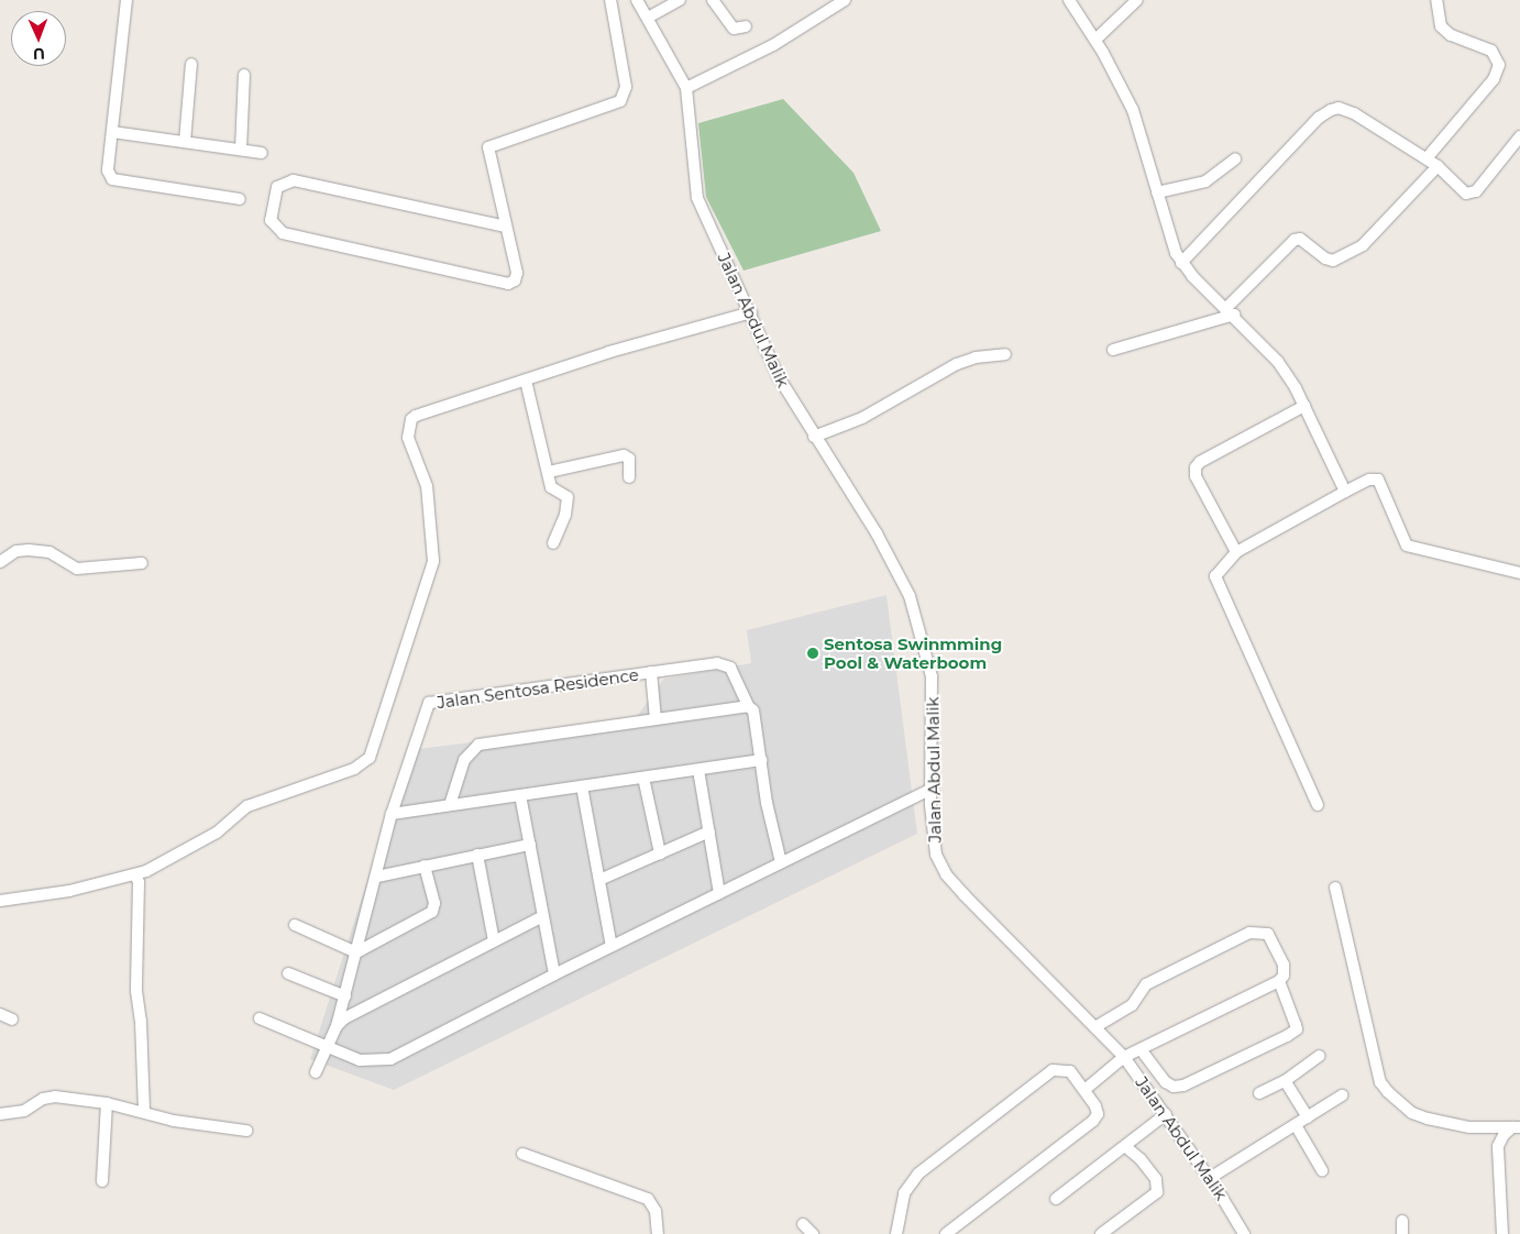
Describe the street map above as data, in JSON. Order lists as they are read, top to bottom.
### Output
{
  "streets": {
    "street": ["Jalan Abdul Malik", "Jalan Sentosa Residence"]
  },
  "places": ["Sentosa Swinmming Pool & Waterboom"],
  "north": "bottom"
}
